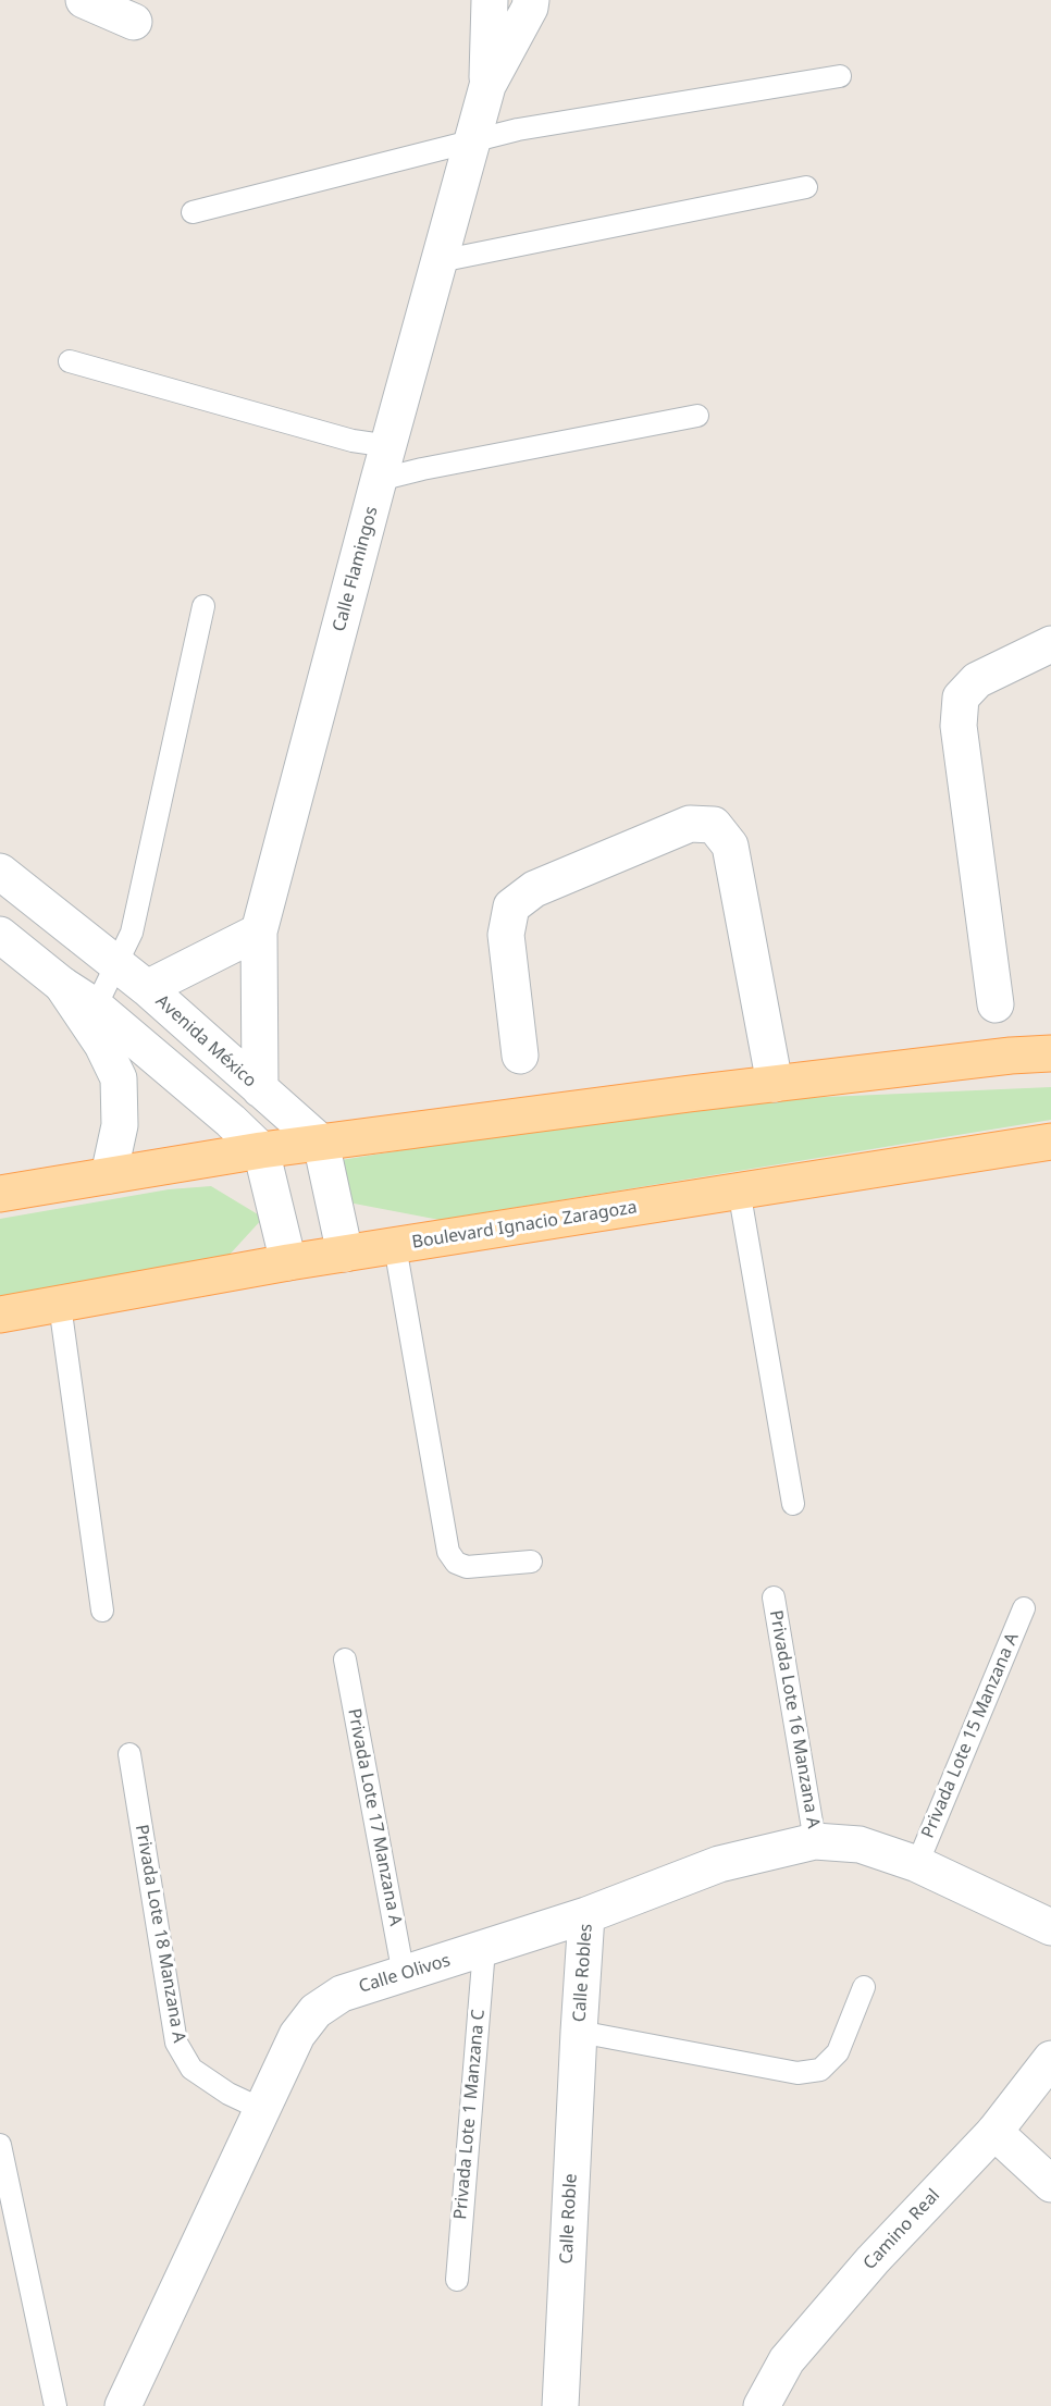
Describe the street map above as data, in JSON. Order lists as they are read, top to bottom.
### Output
{
  "streets": {
    "main road": ["Boulevard Ignacio Zaragoza"],
    "street": [
      "Calle Flamingos",
      "Avenida México",
      "Calle Robles",
      "Calle Olivos",
      "Calle Roble",
      "Camino Real"
    ],
    "lane": [
      "Privada Lote 16 Manzana A",
      "Privada Lote 15 Manzana A",
      "Privada Lote 17 Manzana A",
      "Privada Lote 18 Manzana A",
      "Privada Lote 1 Manzana C"
    ]
  },
  "crossings": [
    ["Calle Flamingos", "Avenida México"],
    ["Privada Lote 16 Manzana A", "Calle Olivos"],
    ["Privada Lote 15 Manzana A", "Calle Olivos"],
    ["Privada Lote 17 Manzana A", "Calle Olivos"],
    ["Privada Lote 18 Manzana A", "Calle Olivos"],
    ["Calle Robles", "Calle Olivos"],
    ["Calle Robles", "Calle Roble"],
    ["Calle Olivos", "Privada Lote 1 Manzana C"]
  ]
}
